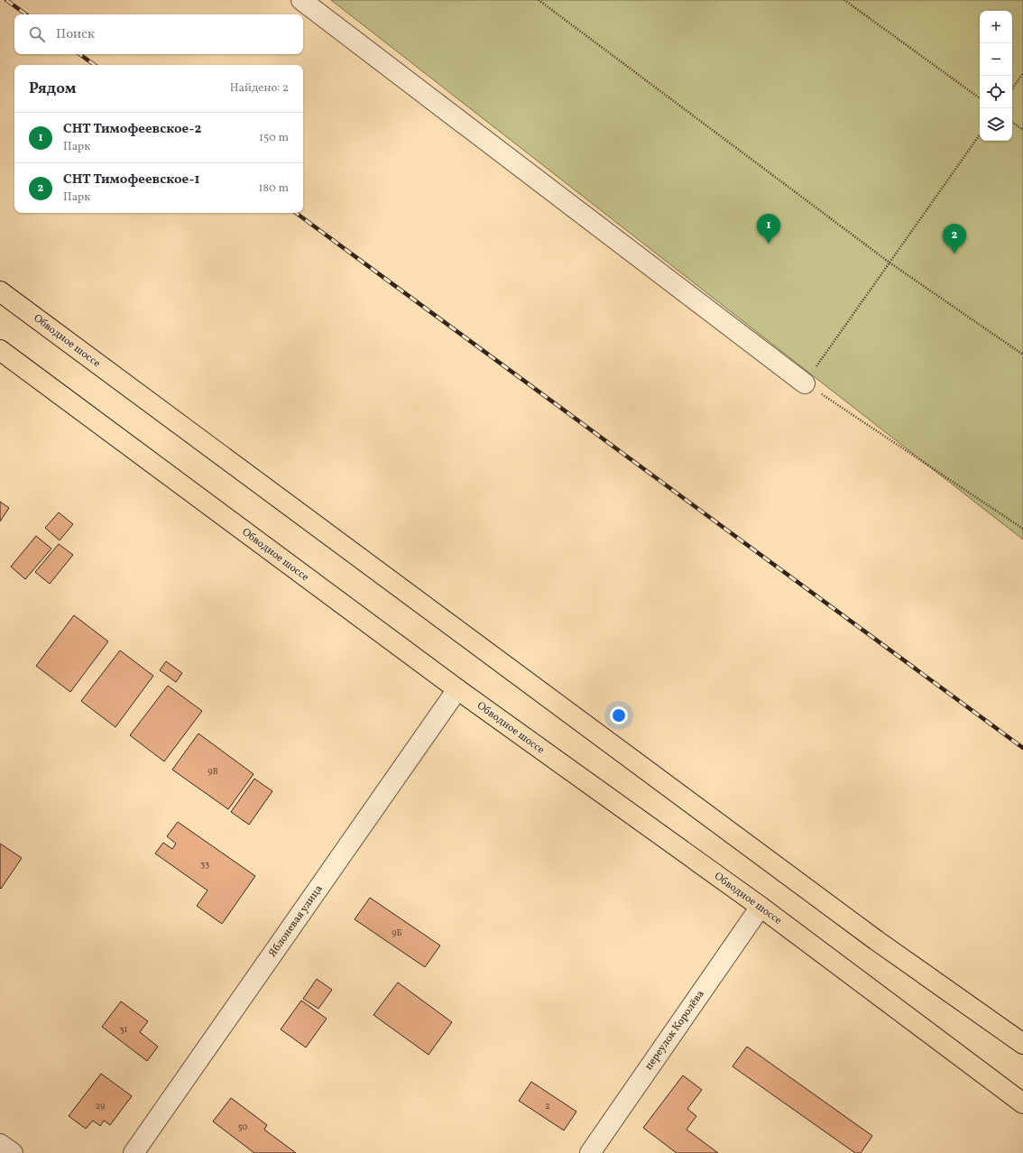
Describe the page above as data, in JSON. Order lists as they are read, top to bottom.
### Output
{
  "streets": {
    "main road": ["Обводное шоссе"],
    "street": ["Яблоневая улица", "переулок Королёва"]
  },
  "crossings": [
    ["Обводное шоссе", "Яблоневая улица"],
    ["Обводное шоссе", "переулок Королёва"]
  ],
  "house_numbers": [
    "9В",
    "33",
    "9Б",
    "31",
    "29",
    "2",
    "50"
  ],
  "page": {
    "map_buttons": ["+", "−"],
    "search": "Поиск",
    "heading": ["Рядом", "Найдено: 2"],
    "list": [
      {
        "mark": "1",
        "name": "СНТ Тимофеевское-2",
        "note": "Парк",
        "value": "150 m"
      },
      {
        "mark": "2",
        "name": "СНТ Тимофеевское-1",
        "note": "Парк",
        "value": "180 m"
      }
    ],
    "pins": ["1", "2"]
  }
}
